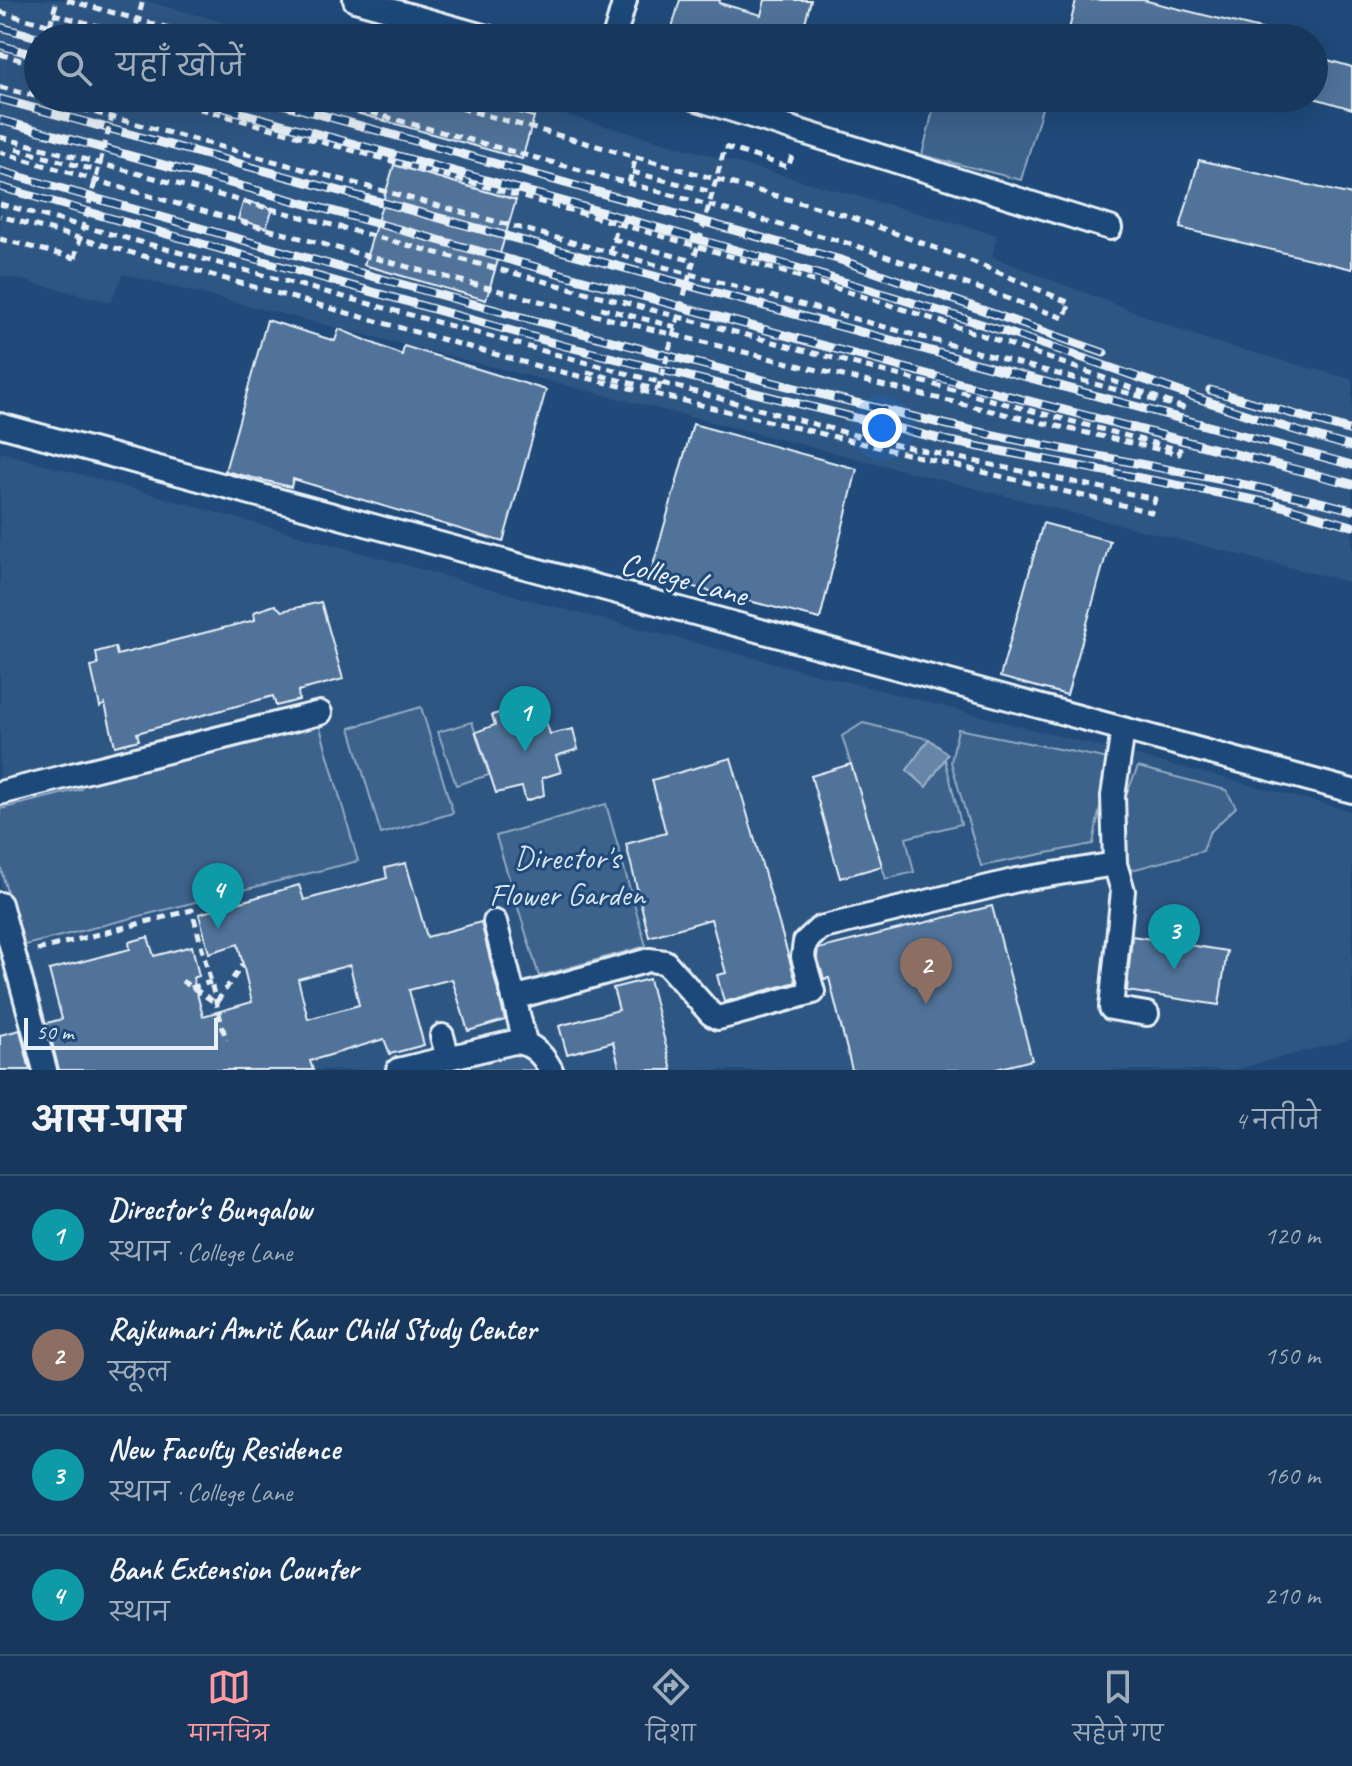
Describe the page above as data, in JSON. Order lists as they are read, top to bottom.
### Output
{
  "streets": {
    "street": ["College Lane"]
  },
  "parks": ["Director's Flower Garden"],
  "scale_bar": "50 m",
  "page": {
    "search": "यहाँ खोजें",
    "pins": [
      "1",
      "4",
      "3",
      "2"
    ],
    "scale": "50 m",
    "heading": ["आस-पास", "4 नतीजे"],
    "list": [
      {
        "mark": "1",
        "name": "Director's Bungalow",
        "note": "स्थान · College Lane",
        "value": "120 m"
      },
      {
        "mark": "2",
        "name": "Rajkumari Amrit Kaur Child Study Center",
        "note": "स्कूल",
        "value": "150 m"
      },
      {
        "mark": "3",
        "name": "New Faculty Residence",
        "note": "स्थान · College Lane",
        "value": "160 m"
      },
      {
        "mark": "4",
        "name": "Bank Extension Counter",
        "note": "स्थान",
        "value": "210 m"
      }
    ],
    "nav": ["मानचित्र", "दिशा", "सहेजे गए"]
  }
}
